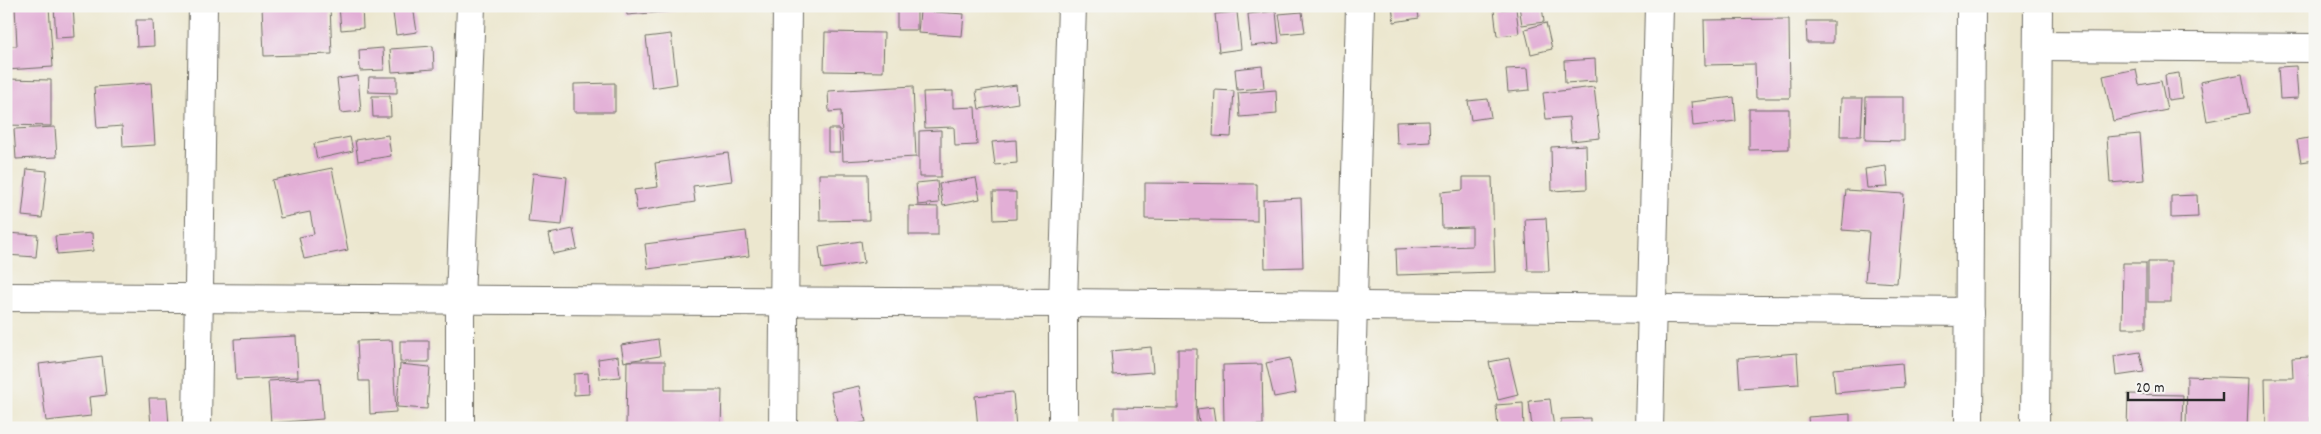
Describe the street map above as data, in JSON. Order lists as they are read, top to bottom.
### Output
{
  "scale_bar": "20 m"
}
